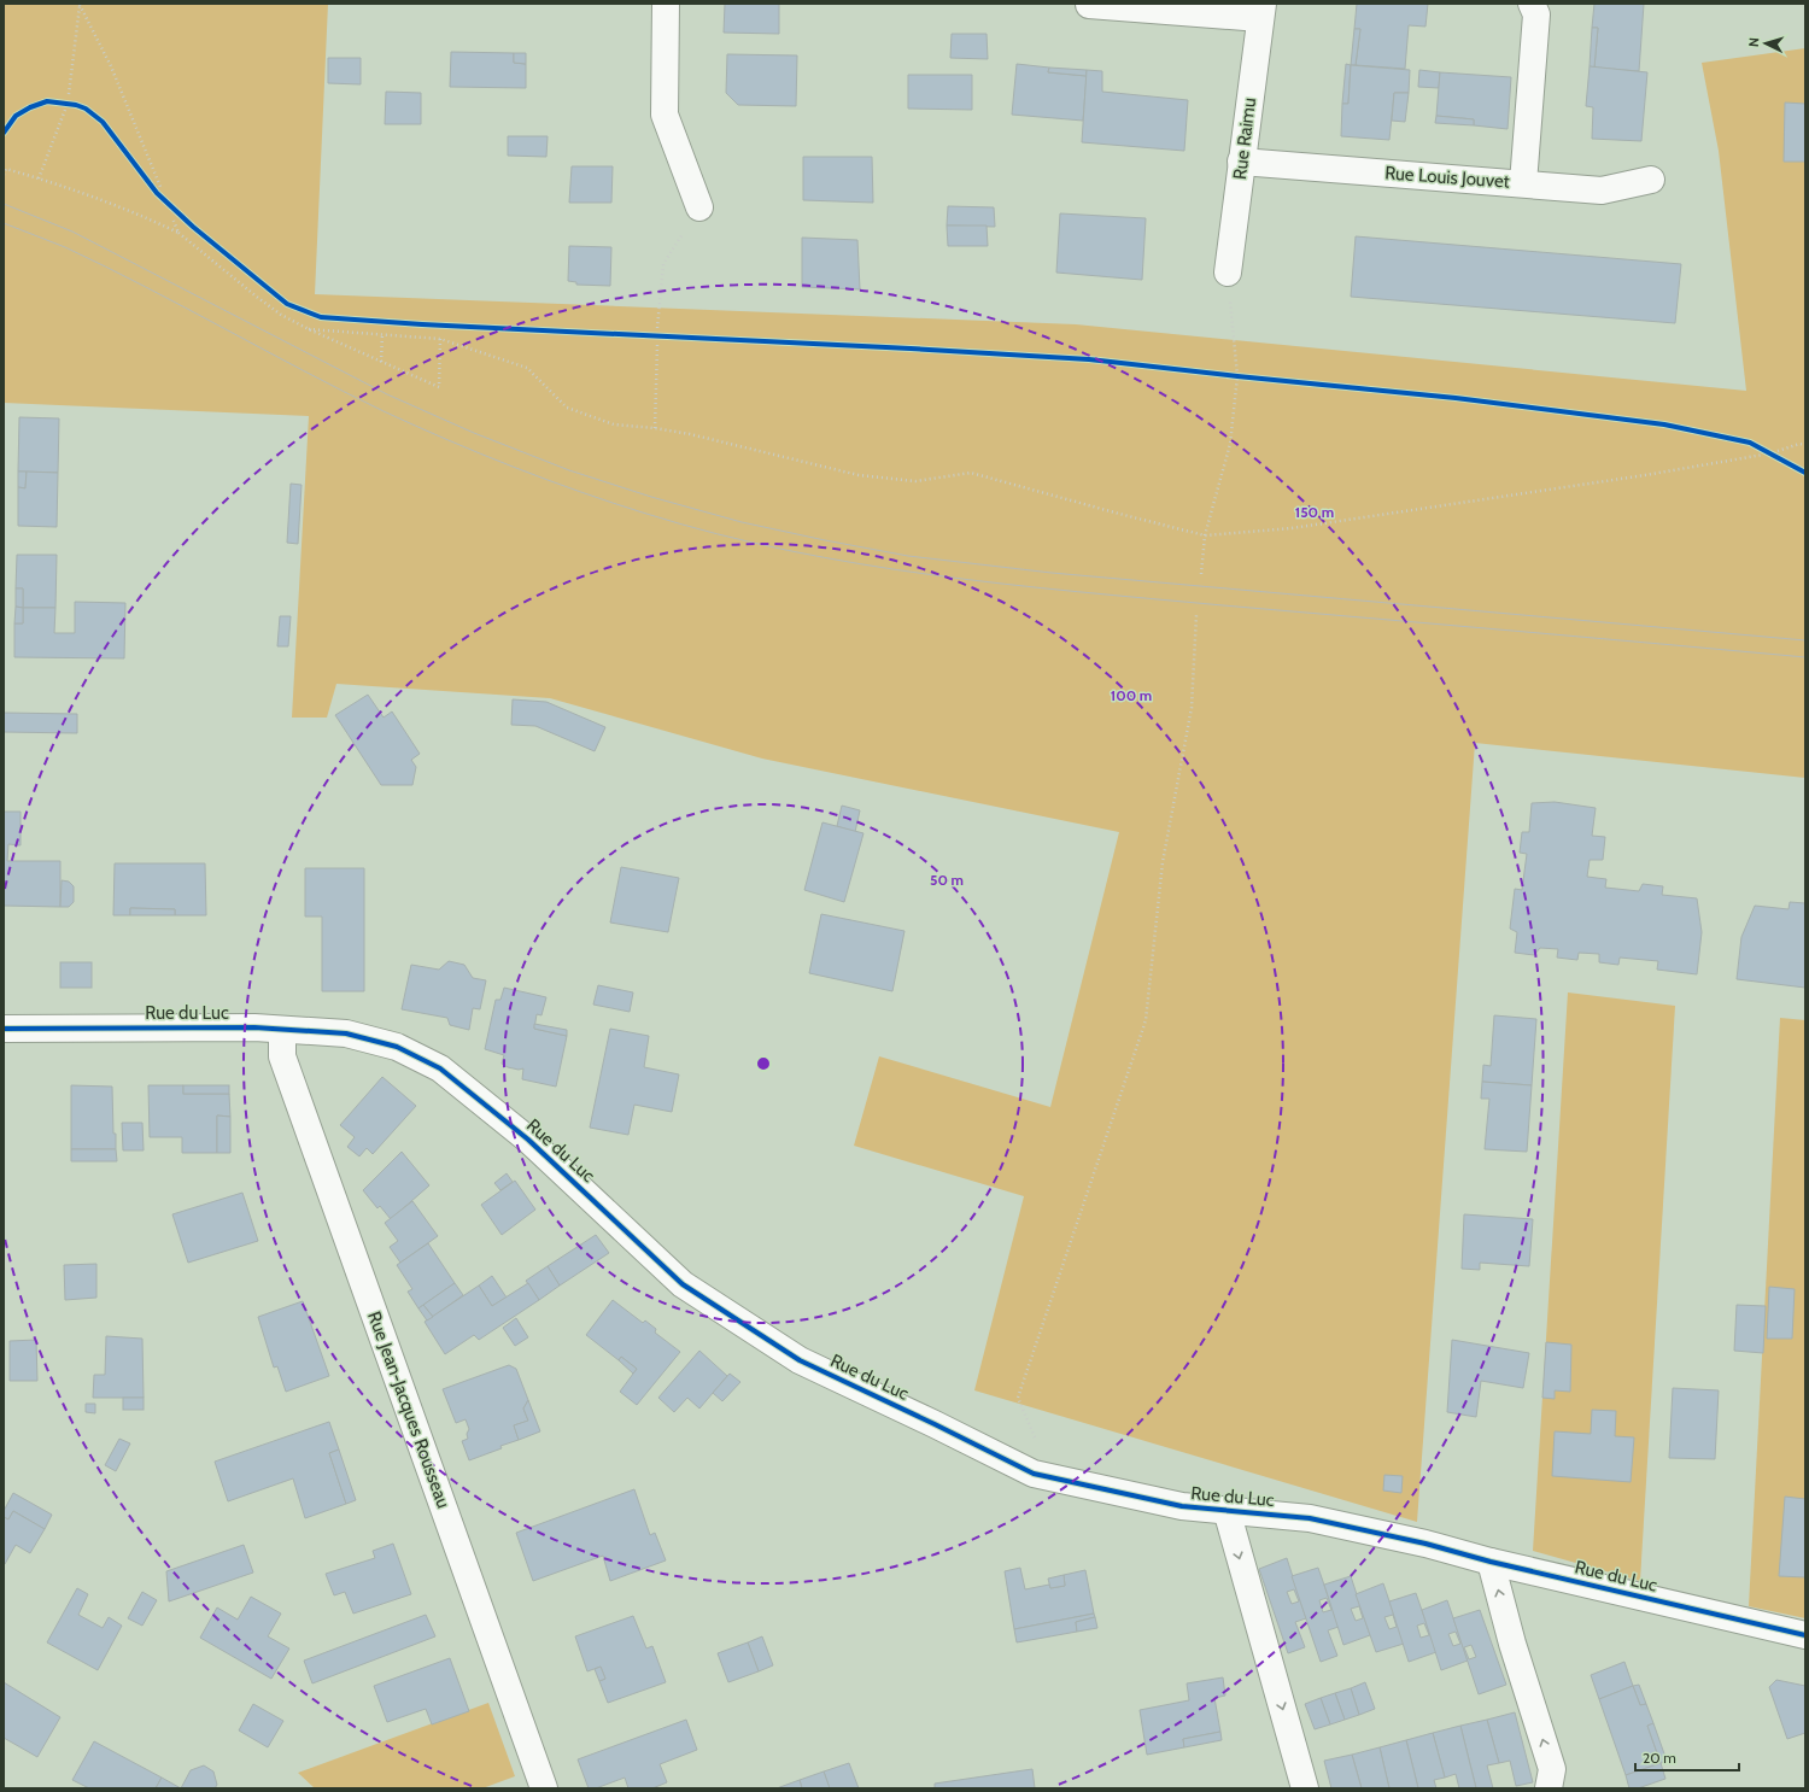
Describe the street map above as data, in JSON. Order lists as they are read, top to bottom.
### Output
{
  "streets": {
    "street": [
      "Rue Raimu",
      "Rue Louis Jouvet",
      "Rue du Luc",
      "Rue Jean-Jacques Rousseau"
    ]
  },
  "crossings": [
    ["Rue Raimu", "Rue Louis Jouvet"],
    ["Rue du Luc", "Rue Jean-Jacques Rousseau"]
  ],
  "scale_bar": "20 m",
  "north": "left",
  "rings": ["150 m", "100 m", "50 m"]
}
